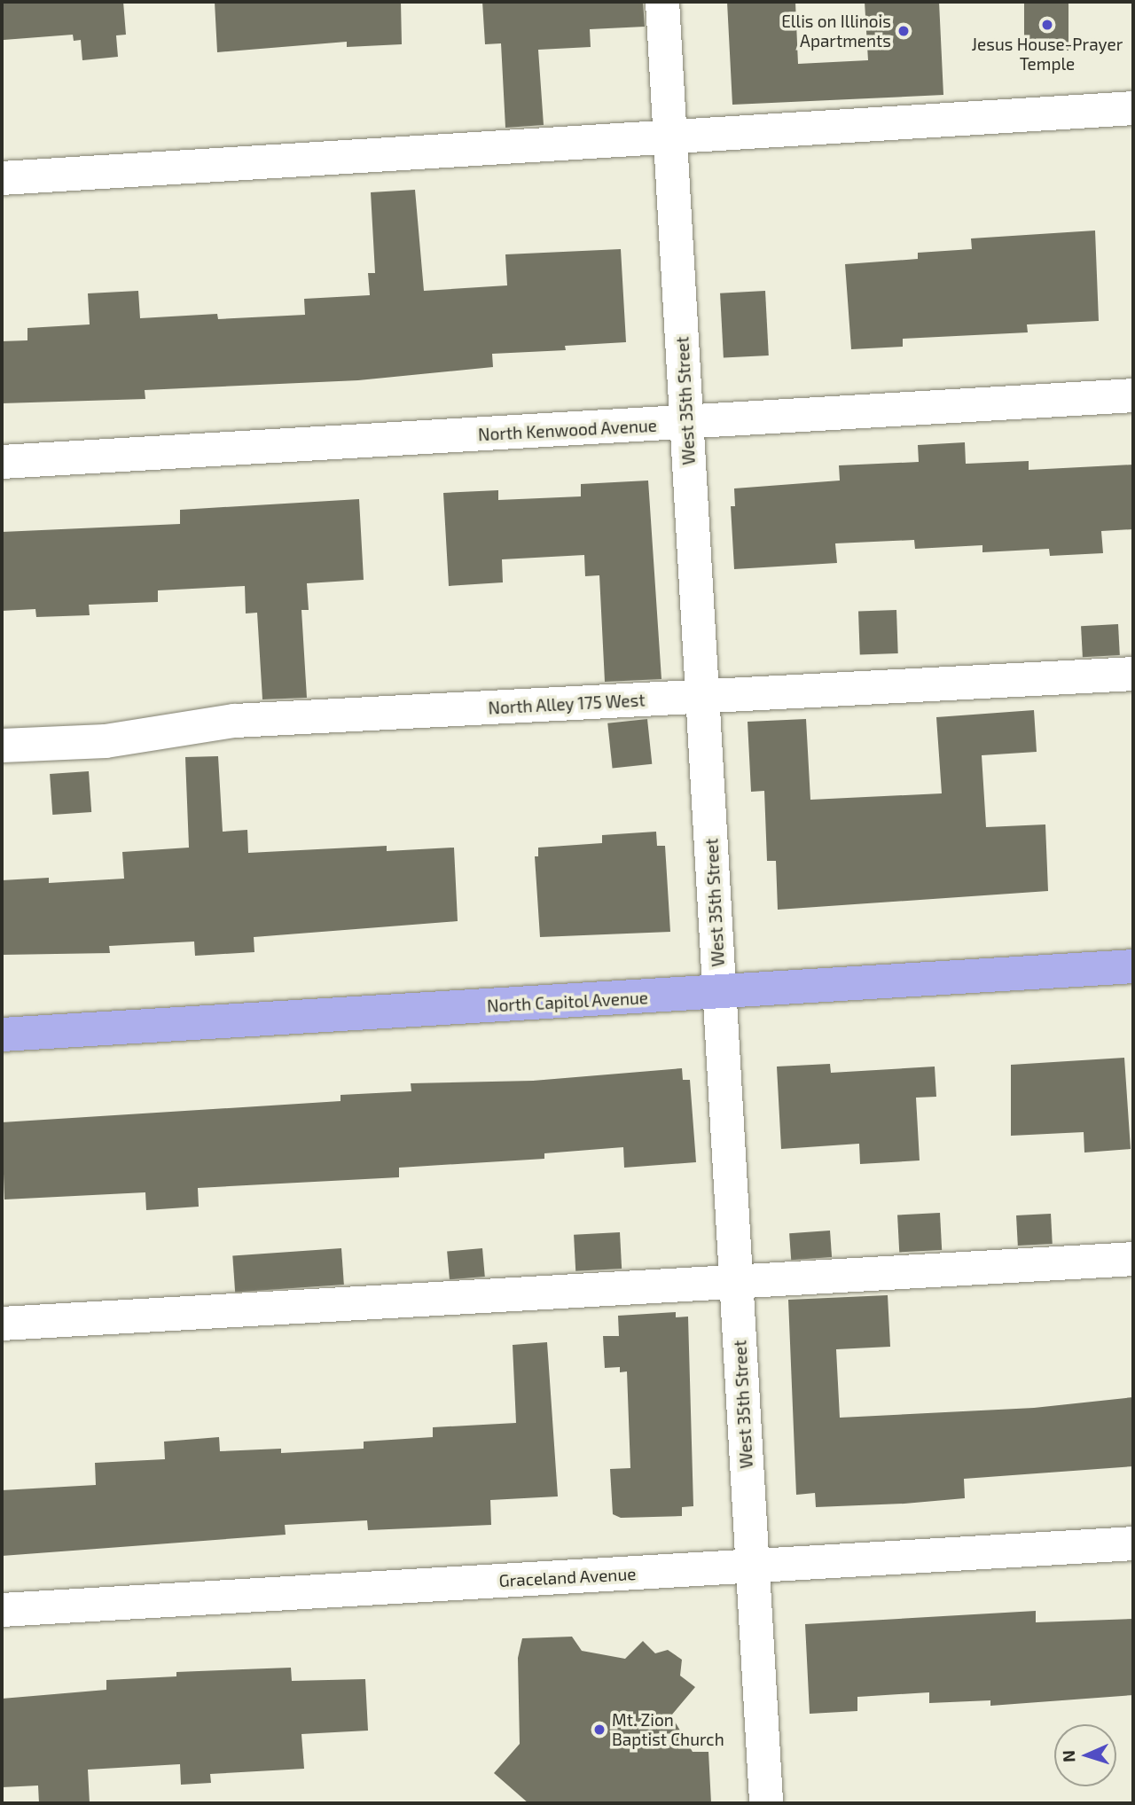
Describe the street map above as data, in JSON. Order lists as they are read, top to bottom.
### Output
{
  "streets": {
    "main road": ["North Capitol Avenue"],
    "street": [
      "West 35th Street",
      "North Kenwood Avenue",
      "North Alley 175 West",
      "Graceland Avenue"
    ]
  },
  "crossings": [
    ["West 35th Street", "North Kenwood Avenue"],
    ["West 35th Street", "North Alley 175 West"],
    ["West 35th Street", "North Capitol Avenue"],
    ["West 35th Street", "Graceland Avenue"]
  ],
  "places": ["Jesus House-Prayer Temple", "Ellis on Illinois Apartments", "Mt. Zion Baptist Church"],
  "north": "left"
}
